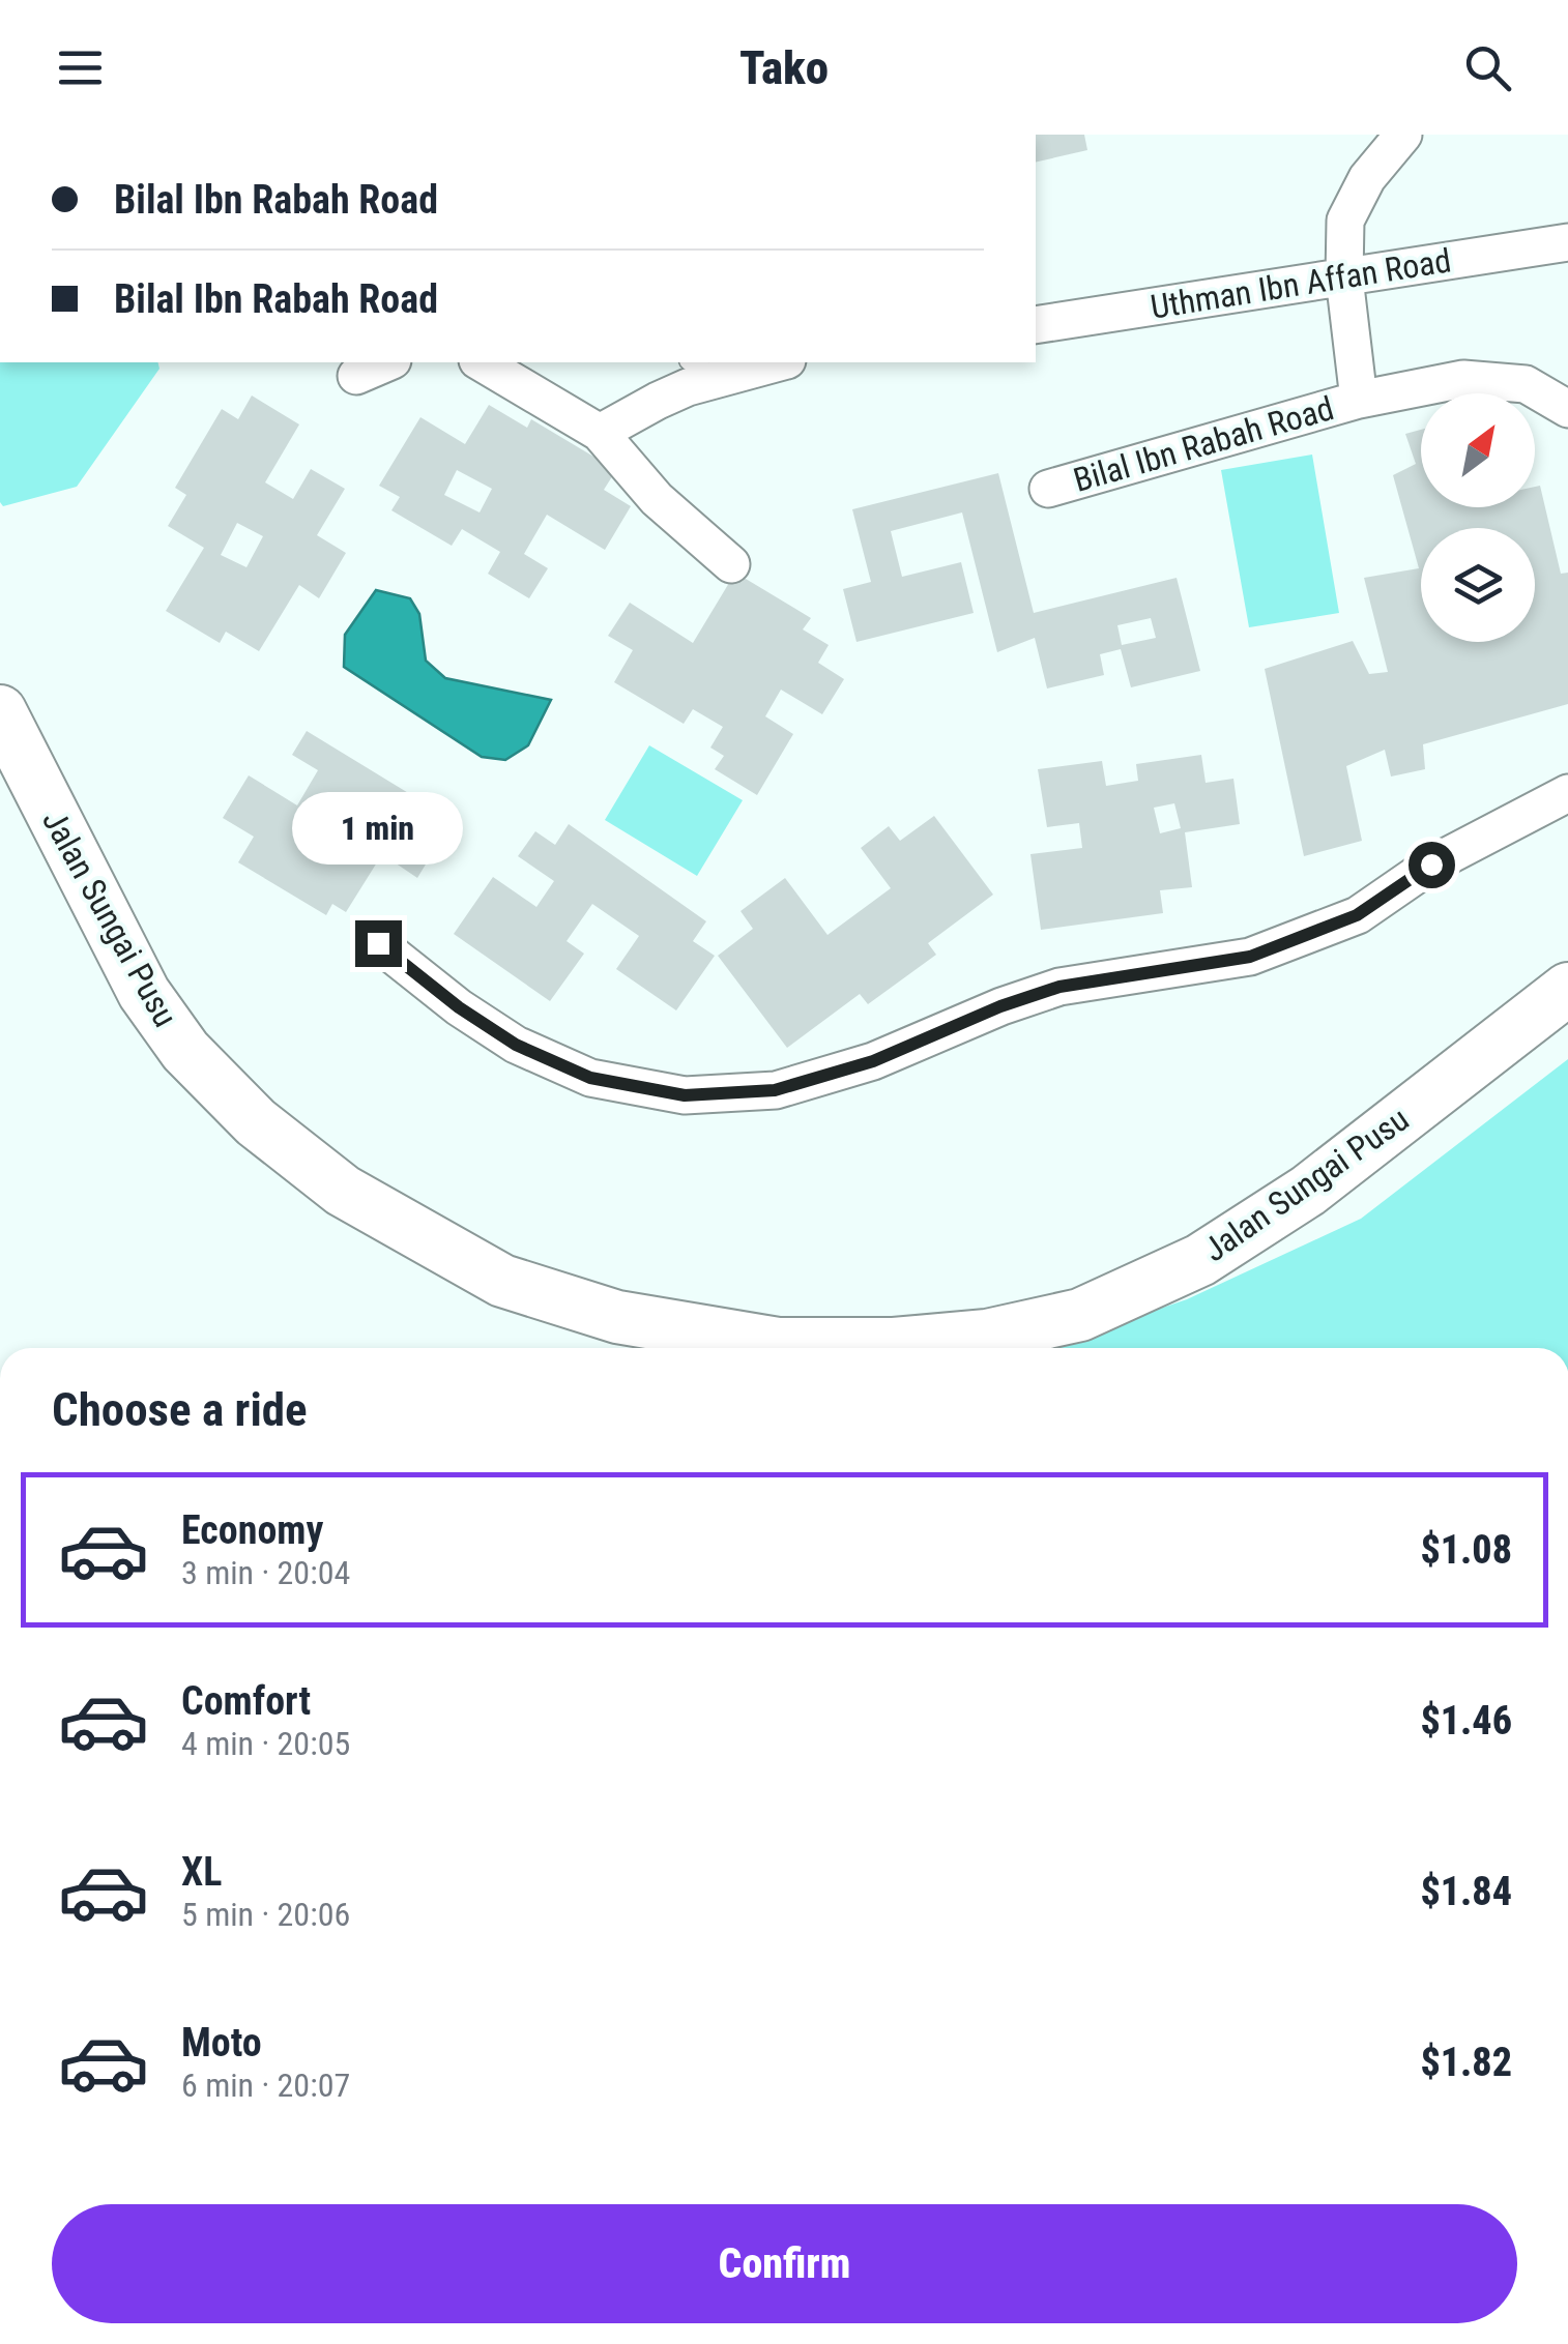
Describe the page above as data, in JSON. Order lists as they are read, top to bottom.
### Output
{
  "streets": {
    "main road": ["Jalan Sungai Pusu"],
    "street": ["Uthman Ibn Affan Road", "Bilal Ibn Rabah Road"]
  },
  "crossings": [
    ["Uthman Ibn Affan Road", "Bilal Ibn Rabah Road"]
  ],
  "north": "top right",
  "page": {
    "header": "Tako",
    "banner": ["Bilal Ibn Rabah Road", "Bilal Ibn Rabah Road"],
    "bubble": "1 min",
    "heading": "Choose a ride",
    "list": [
      {
        "name": "Economy",
        "note": "3 min · 20:04",
        "value": "$1.08"
      },
      {
        "name": "Comfort",
        "note": "4 min · 20:05",
        "value": "$1.46"
      },
      {
        "name": "XL",
        "note": "5 min · 20:06",
        "value": "$1.84"
      },
      {
        "name": "Moto",
        "note": "6 min · 20:07",
        "value": "$1.82"
      }
    ],
    "buttons": "Confirm"
  }
}
